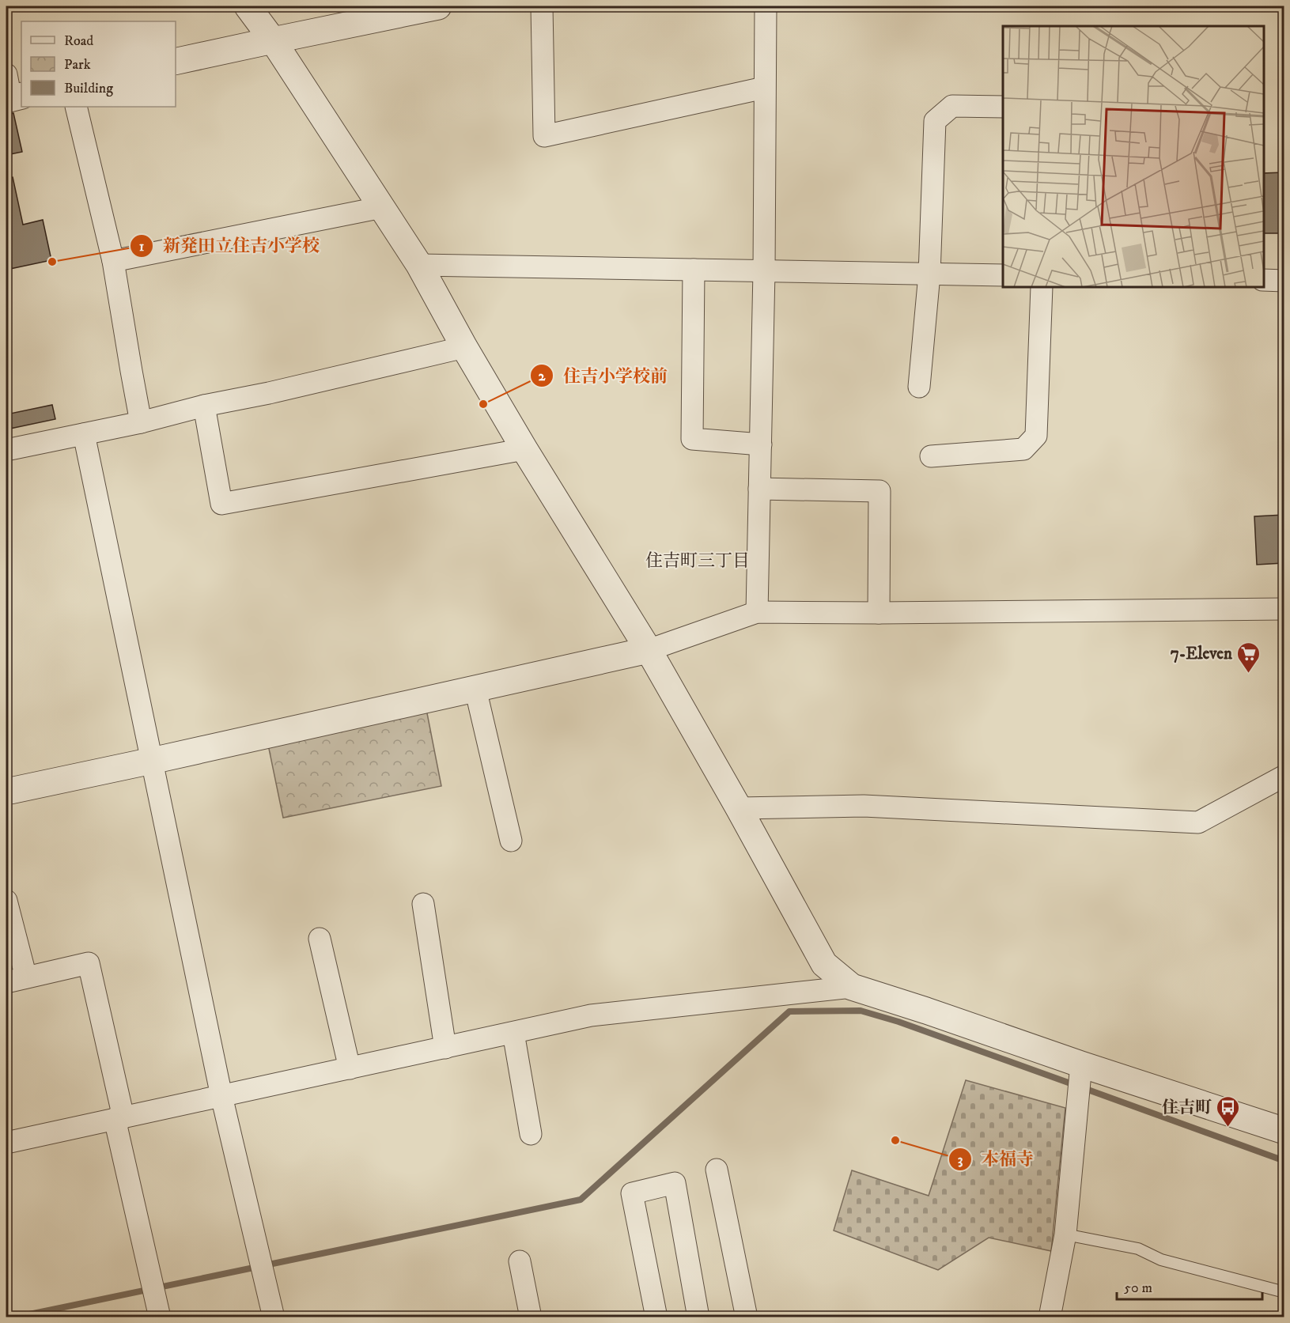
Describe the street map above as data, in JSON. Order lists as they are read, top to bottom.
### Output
{
  "districts": ["住吉町三丁目"],
  "places": {
    "other": ["新発田立住吉小学校", "住吉小学校前", "本福寺"],
    "supermarket": ["7-Eleven"],
    "bus stop": ["住吉町"]
  },
  "legend": ["Road", "Park", "Building"],
  "scale_bar": "50 m"
}
